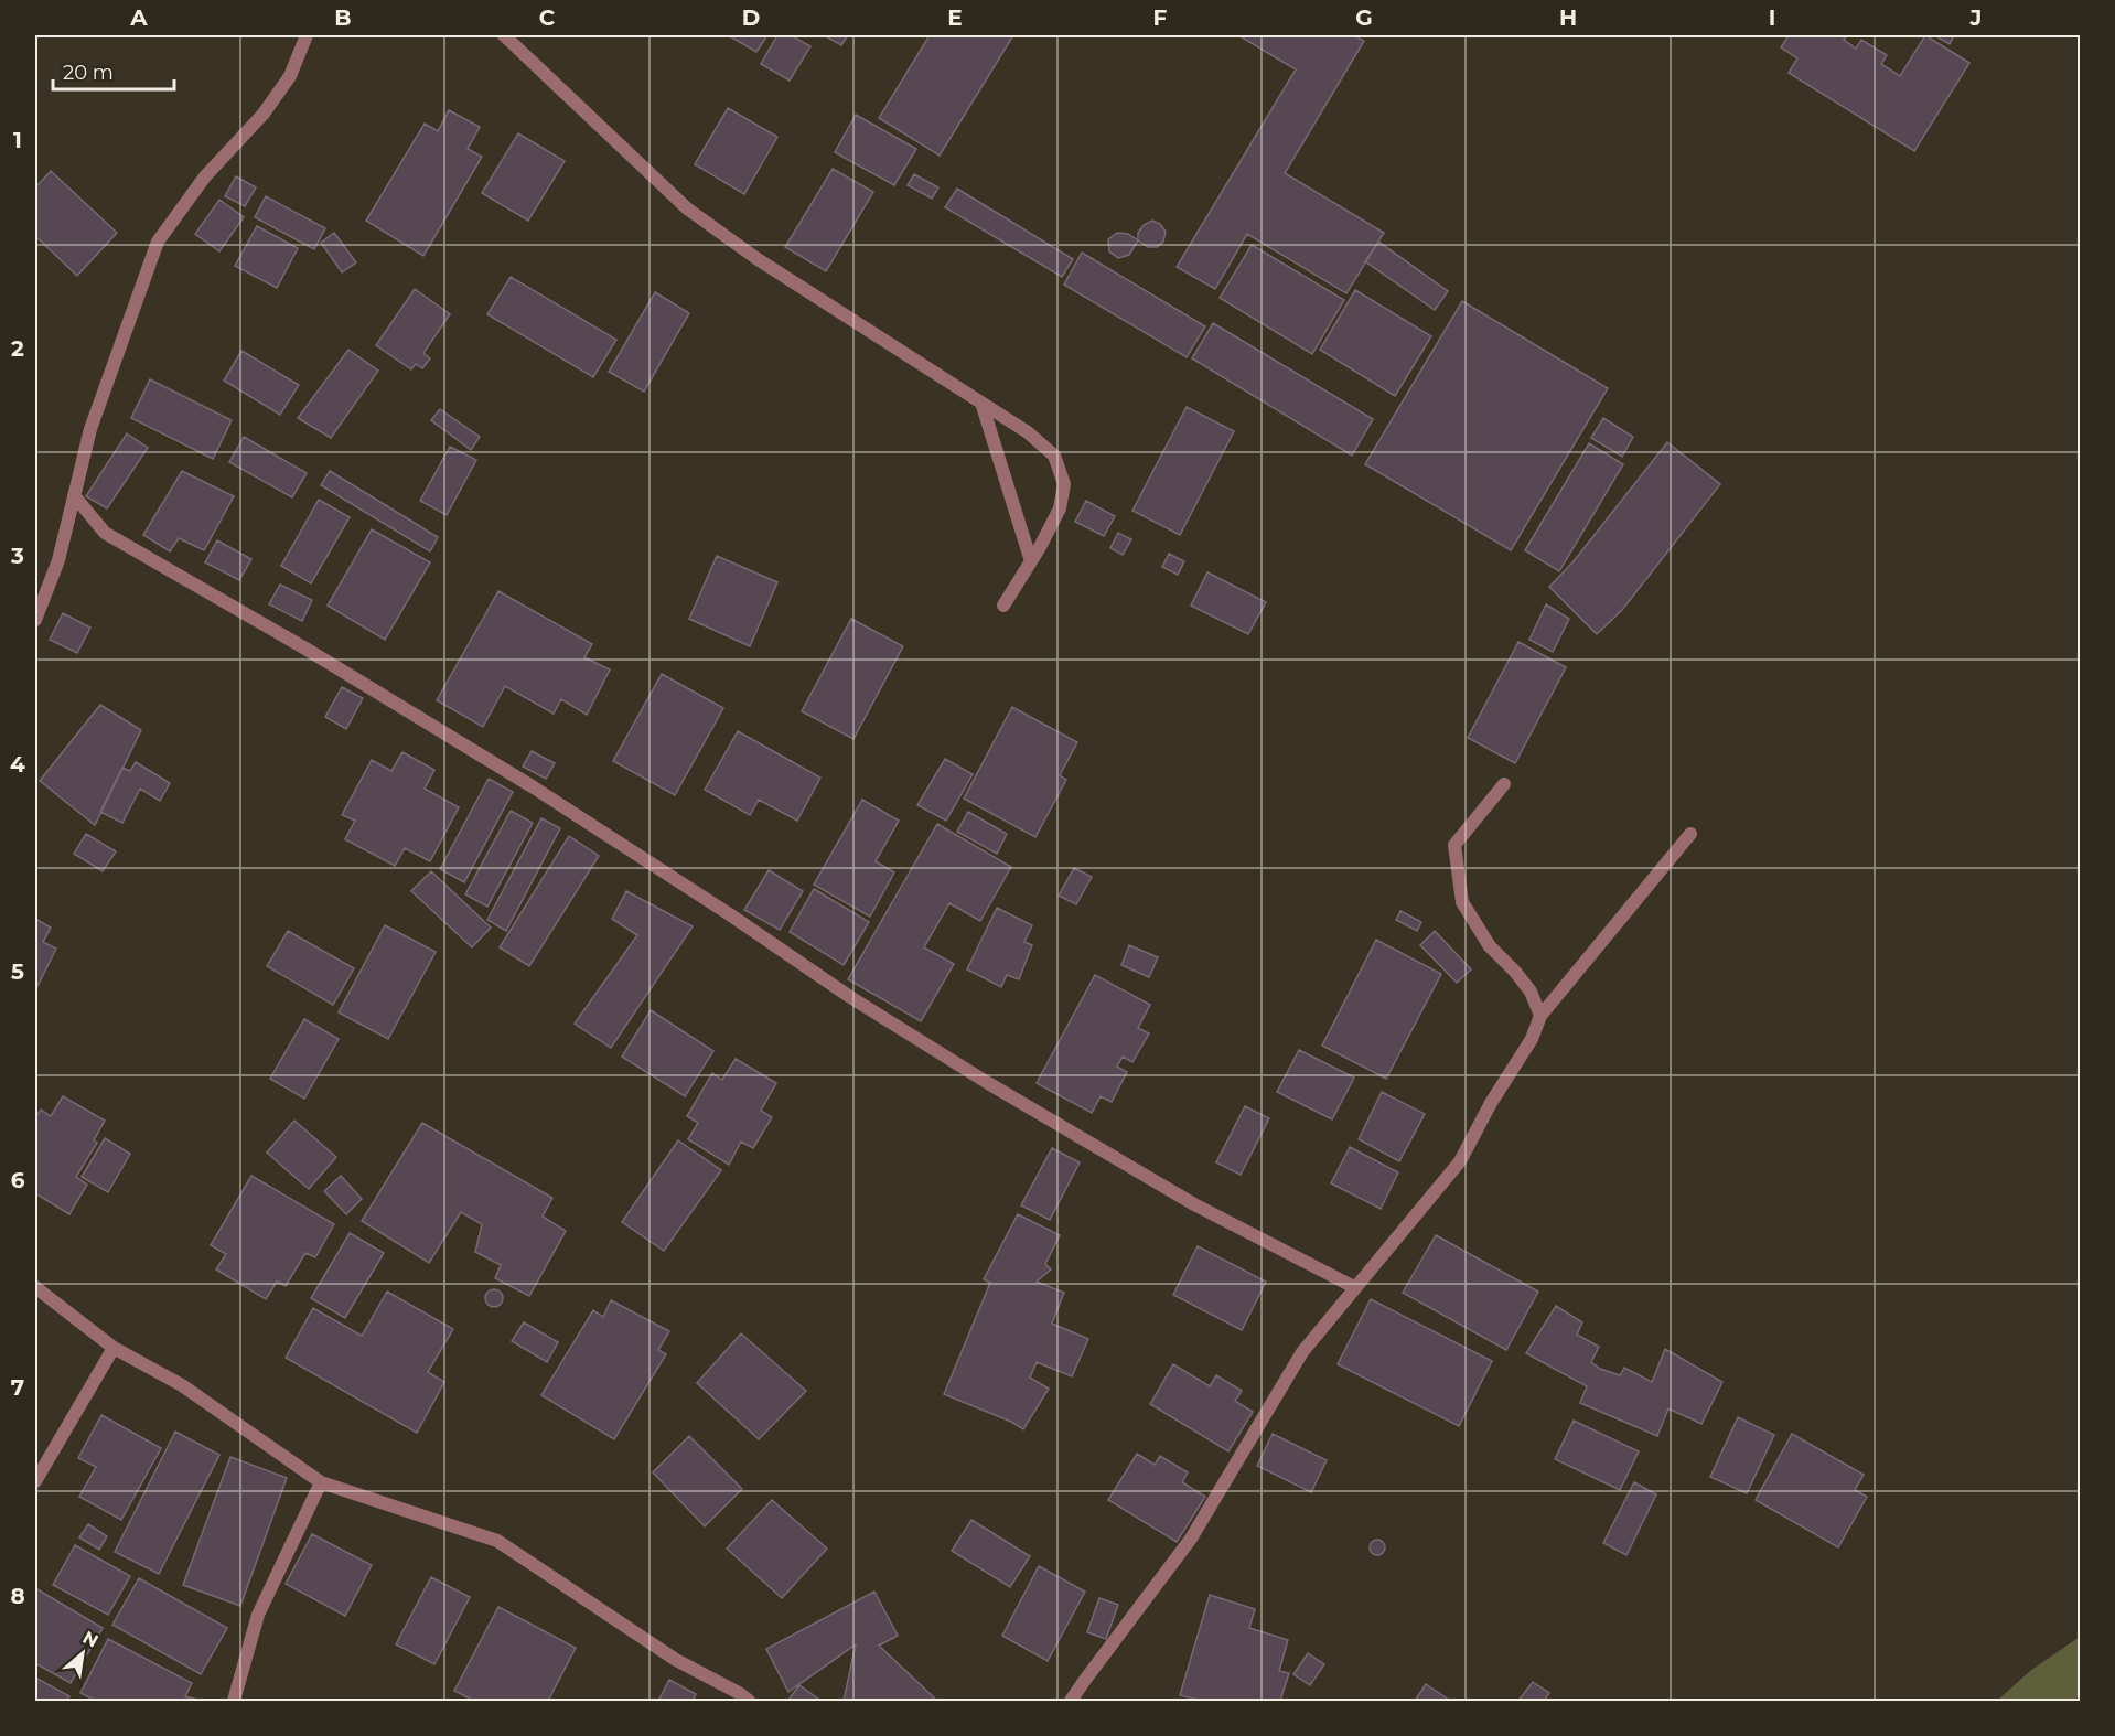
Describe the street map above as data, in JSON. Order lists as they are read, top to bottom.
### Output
{
  "scale_bar": "20 m",
  "north": "top right",
  "grid": {
    "columns": [
      "A",
      "B",
      "C",
      "D",
      "E",
      "F",
      "G",
      "H",
      "I",
      "J"
    ],
    "rows": [
      "1",
      "2",
      "3",
      "4",
      "5",
      "6",
      "7",
      "8"
    ]
  }
}
